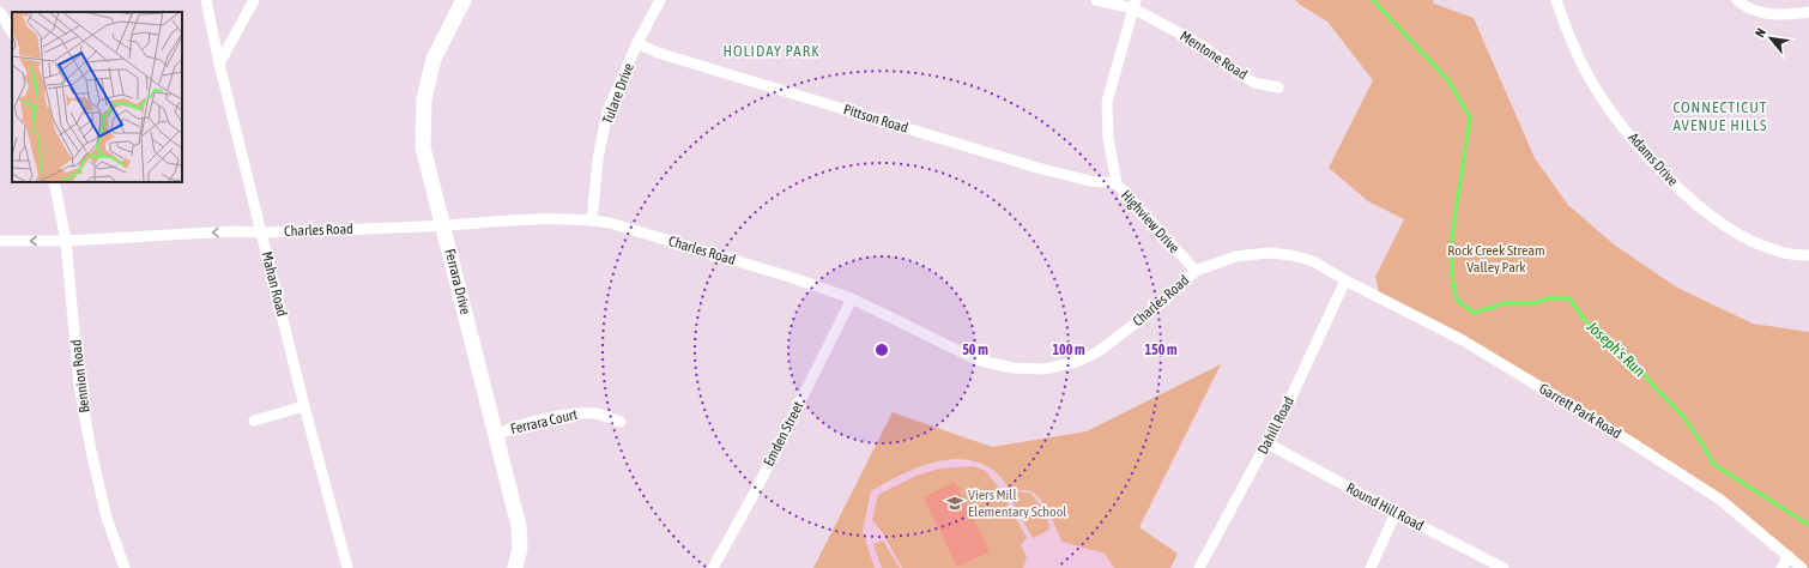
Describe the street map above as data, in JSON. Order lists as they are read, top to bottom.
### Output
{
  "streets": {
    "street": [
      "Mentone Road",
      "Tulare Drive",
      "Pittson Road",
      "Adams Drive",
      "Highview Drive",
      "Charles Road",
      "Ferrara Drive",
      "Mahan Road",
      "Bennion Road",
      "Garrett Park Road",
      "Ferrara Court",
      "Dahill Road",
      "Emden Street",
      "Round Hill Road"
    ]
  },
  "crossings": [
    ["Mentone Road", "Highview Drive"],
    ["Tulare Drive", "Pittson Road"],
    ["Tulare Drive", "Charles Road"],
    ["Pittson Road", "Highview Drive"],
    ["Highview Drive", "Charles Road"],
    ["Charles Road", "Ferrara Drive"],
    ["Charles Road", "Mahan Road"],
    ["Charles Road", "Bennion Road"],
    ["Charles Road", "Garrett Park Road"],
    ["Charles Road", "Dahill Road"],
    ["Charles Road", "Emden Street"],
    ["Ferrara Drive", "Ferrara Court"],
    ["Garrett Park Road", "Dahill Road"],
    ["Dahill Road", "Round Hill Road"]
  ],
  "districts": ["HOLIDAY PARK", "CONNECTICUT AVENUE HILLS"],
  "water": ["Joseph's Run"],
  "parks": ["Rock Creek Stream Valley Park"],
  "places": {
    "school or university": ["Viers Mill Elementary School"]
  },
  "north": "top left",
  "rings": ["50 m", "100 m", "150 m"]
}
